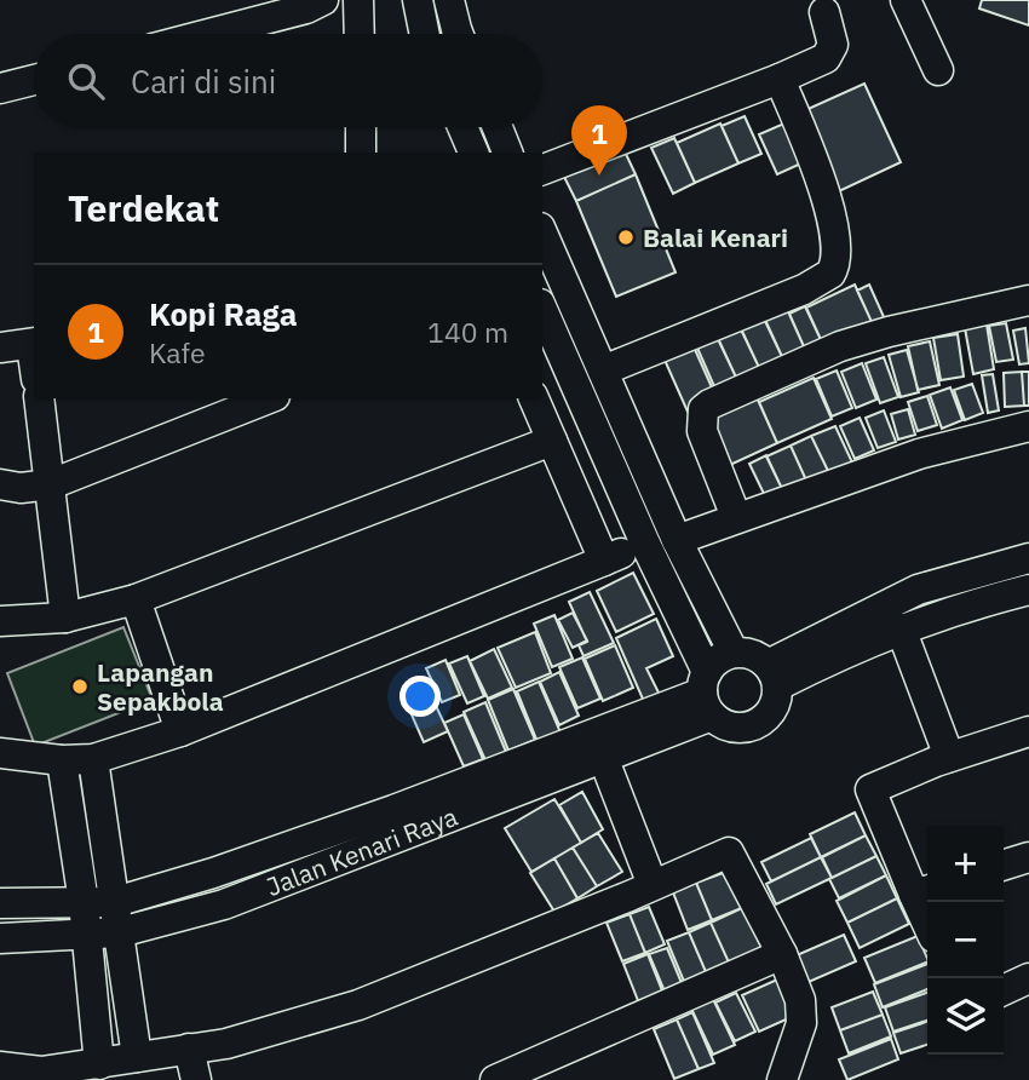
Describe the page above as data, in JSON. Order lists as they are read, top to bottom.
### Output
{
  "streets": {
    "street": ["Jalan Kenari Raya"]
  },
  "places": ["Balai Kenari", "Lapangan Sepakbola"],
  "page": {
    "search": "Cari di sini",
    "pins": "1",
    "heading": "Terdekat",
    "list": [
      {
        "mark": "1",
        "name": "Kopi Raga",
        "note": "Kafe",
        "value": "140 m"
      }
    ],
    "map_buttons": ["+", "−"]
  }
}
